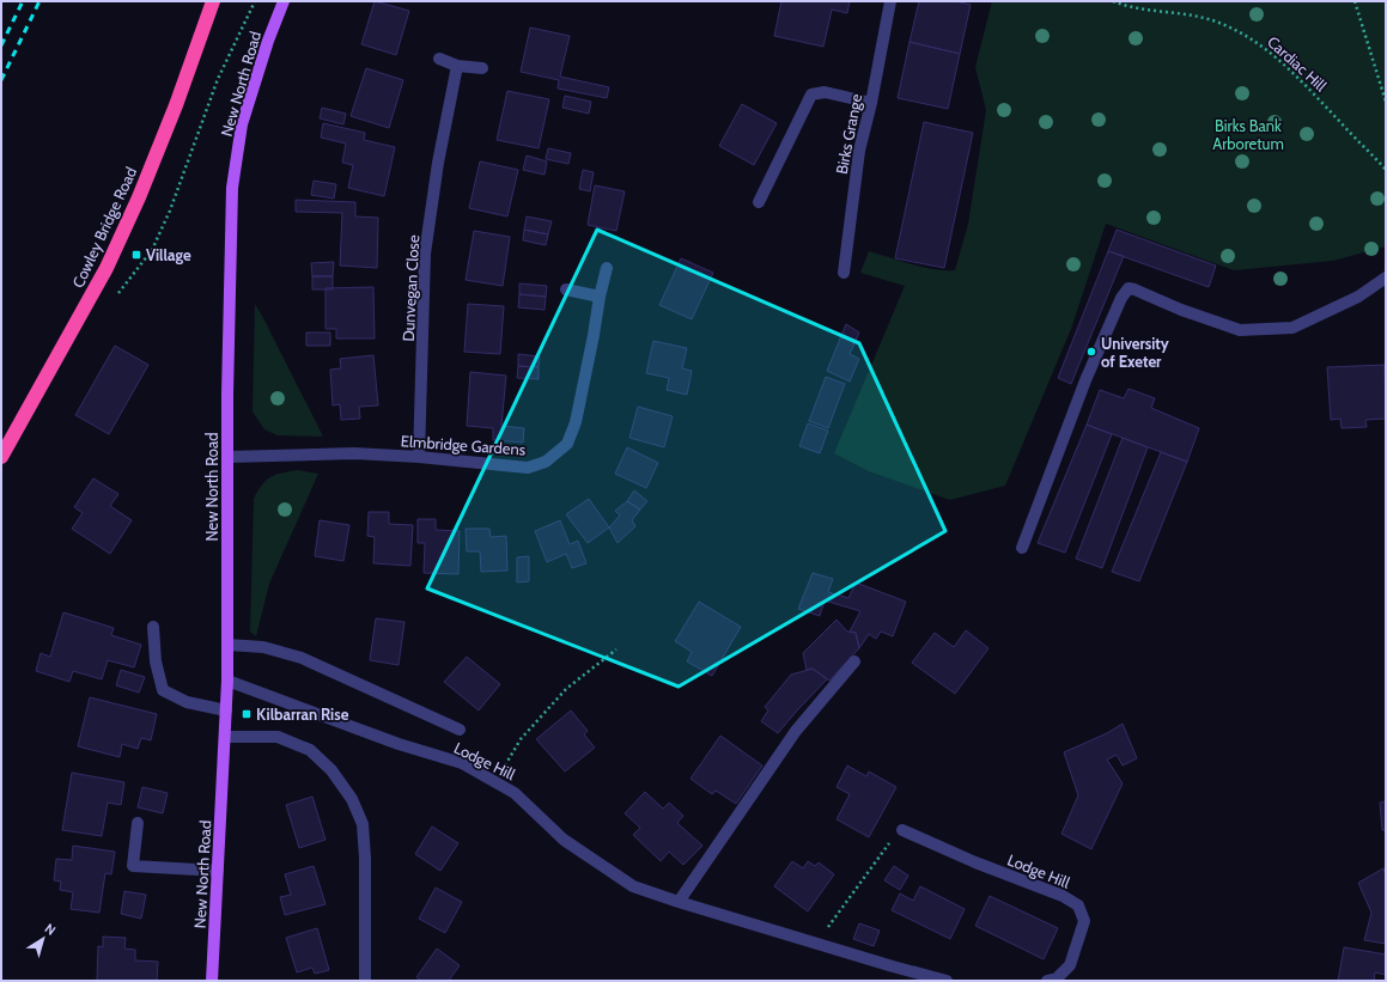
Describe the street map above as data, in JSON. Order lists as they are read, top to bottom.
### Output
{
  "streets": {
    "highway": ["Cowley Bridge Road"],
    "main road": ["New North Road"],
    "street": [
      "Birks Grange",
      "Dunvegan Close",
      "Elmbridge Gardens",
      "Lodge Hill"
    ],
    "path": ["Cardiac Hill"]
  },
  "crossings": [
    ["New North Road", "Elmbridge Gardens"],
    ["New North Road", "Lodge Hill"],
    ["Dunvegan Close", "Elmbridge Gardens"]
  ],
  "parks": ["Birks Bank Arboretum"],
  "places": {
    "transit": ["Village", "Kilbarran Rise"],
    "other": ["University of Exeter"]
  },
  "north": "top right"
}
